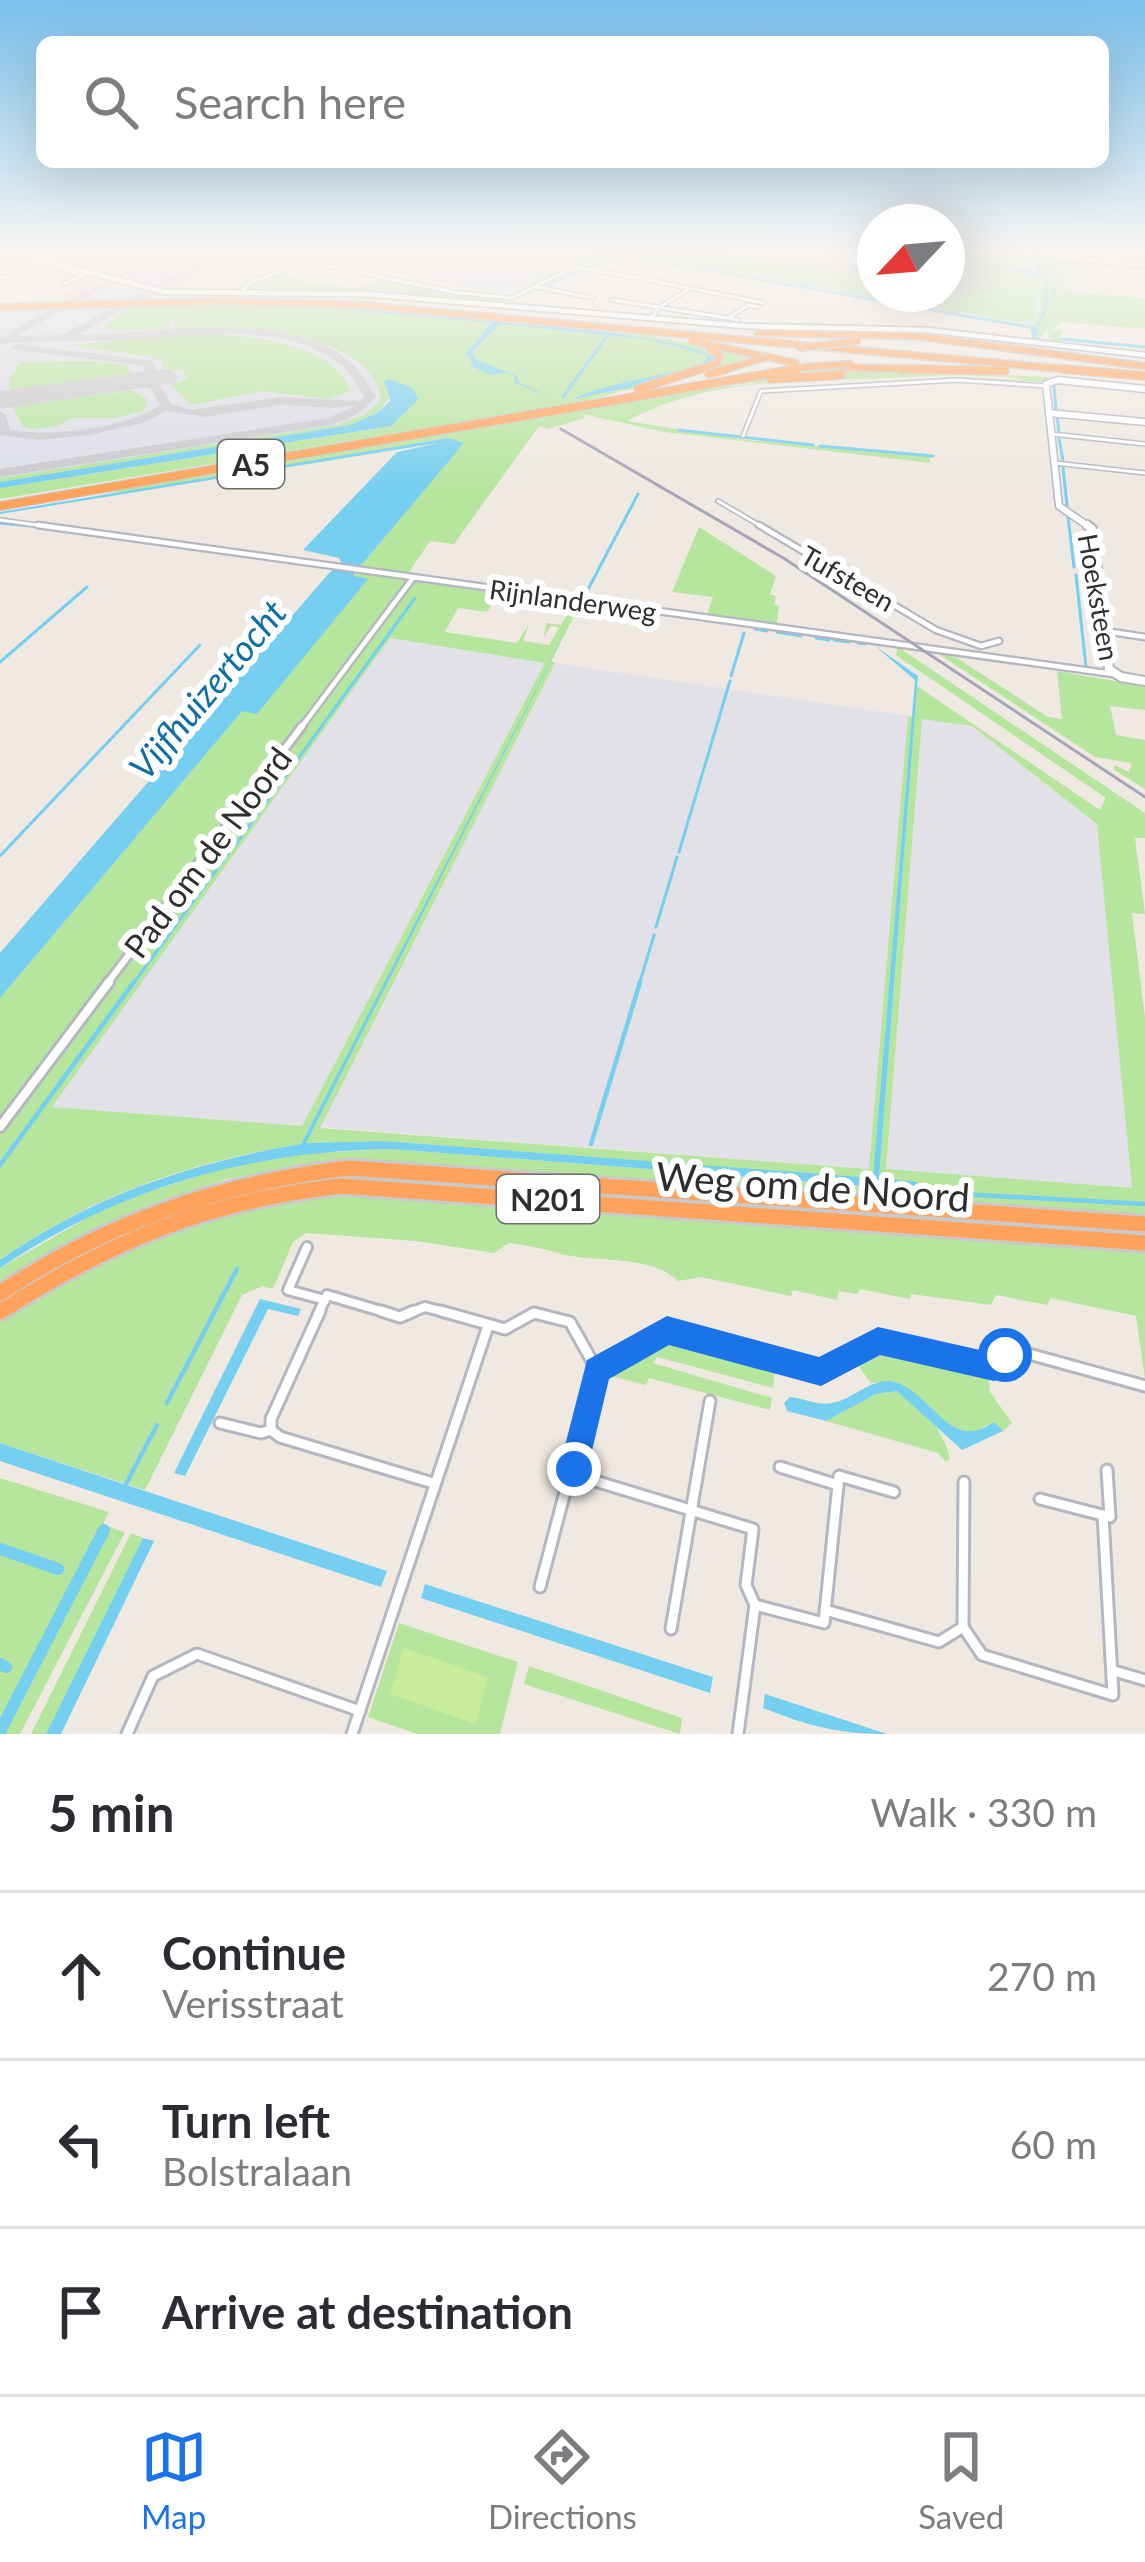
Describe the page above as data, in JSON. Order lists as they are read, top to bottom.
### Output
{
  "streets": {
    "highway": ["A5", "Weg om de Noord", "N201"],
    "street": [
      "Tufsteen",
      "Hoeksteen",
      "Rijnlanderweg",
      "Pad om de Noord"
    ]
  },
  "crossings": [
    ["Hoeksteen", "Rijnlanderweg"],
    ["Rijnlanderweg", "Pad om de Noord"]
  ],
  "water": ["Vijfhuizertocht"],
  "north": "bottom left",
  "page": {
    "search": "Search here",
    "heading": ["5 min", "Walk · 330 m"],
    "list": [
      ["Continue", "Verisstraat", "270 m"],
      ["Turn left", "Bolstralaan", "60 m"],
      "Arrive at destination"
    ],
    "nav": ["Map", "Directions", "Saved"]
  }
}
